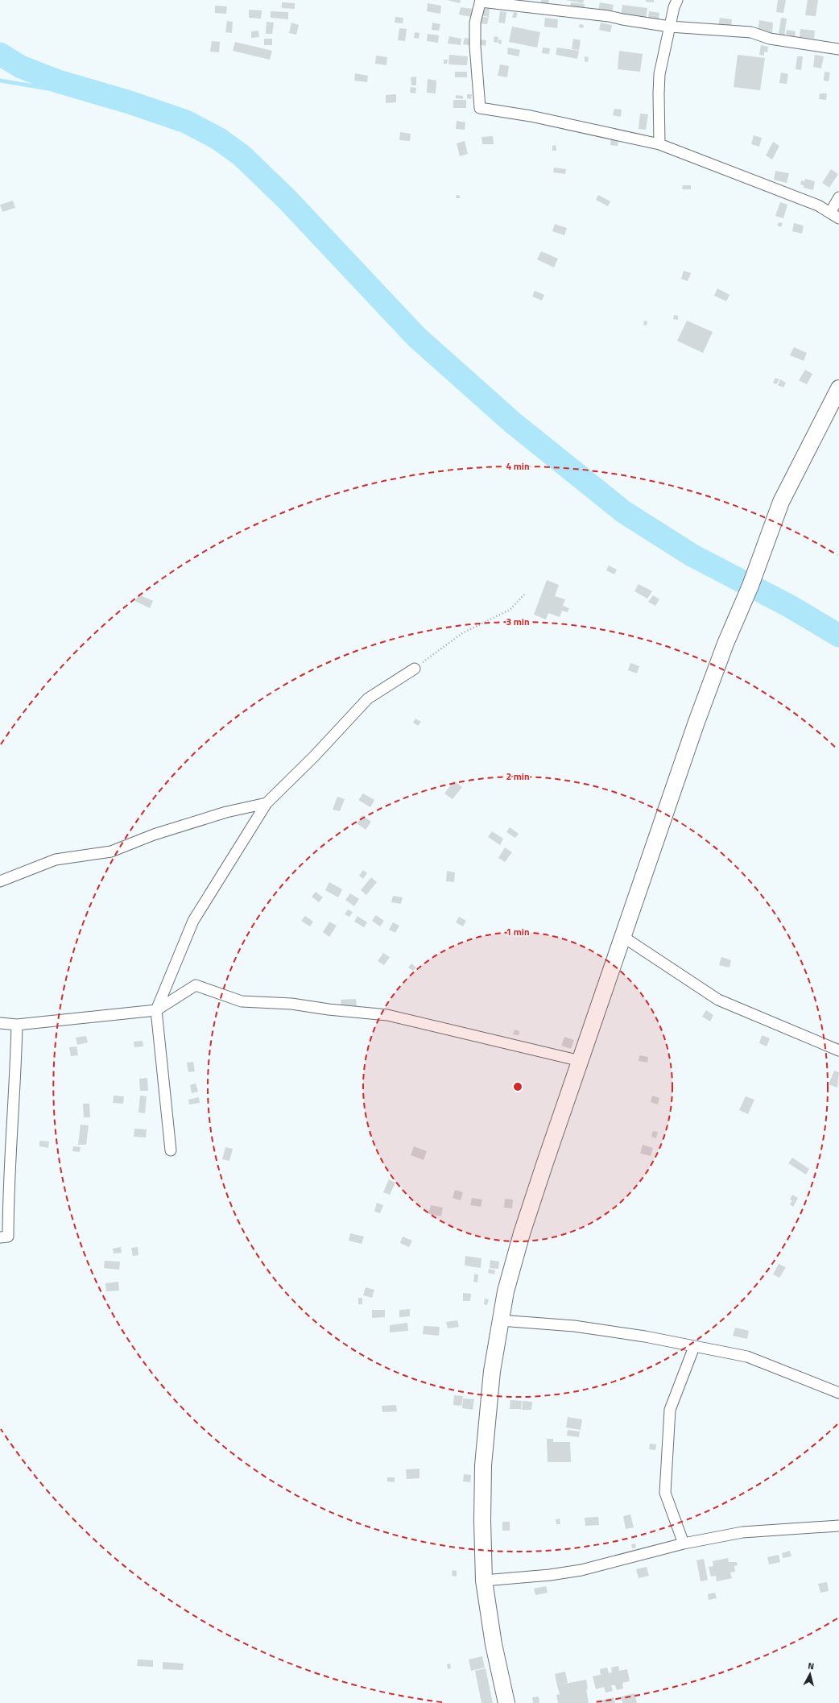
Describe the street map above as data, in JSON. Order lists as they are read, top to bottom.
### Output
{
  "north": "top",
  "rings": [
    "4 min",
    "3 min",
    "2 min",
    "1 min"
  ]
}
